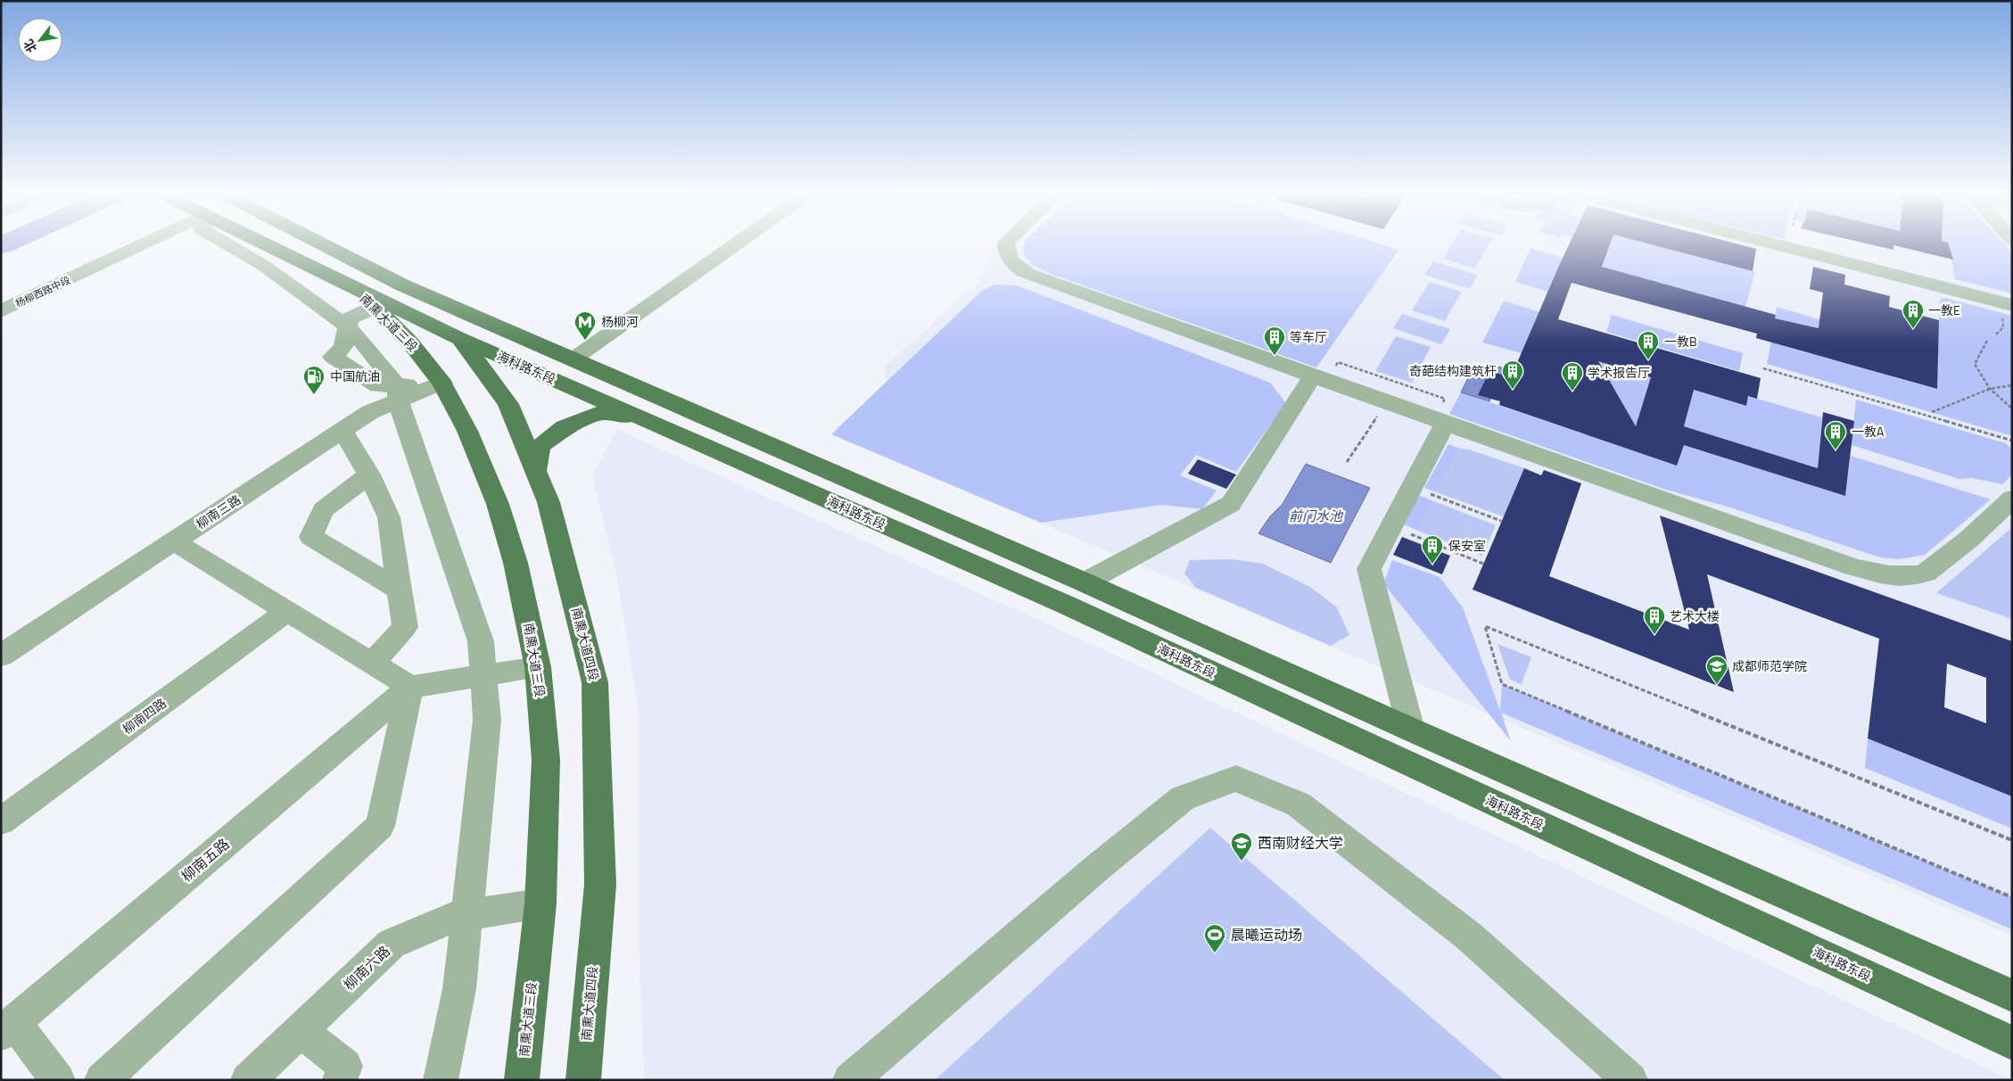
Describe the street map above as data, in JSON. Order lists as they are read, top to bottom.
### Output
{
  "streets": {
    "main road": ["南熏大道三段", "海科路东段", "南熏大道四段"],
    "street": [
      "杨柳西路中段",
      "柳南三路",
      "柳南四路",
      "柳南五路",
      "柳南六路"
    ]
  },
  "crossings": [
    ["南熏大道三段", "海科路东段"],
    ["南熏大道三段", "柳南三路"],
    ["南熏大道三段", "柳南六路"],
    ["海科路东段", "南熏大道四段"]
  ],
  "water": ["前门水池"],
  "places": {
    "building": [
      "一教E",
      "等车厅",
      "一教B",
      "奇葩结构建筑杆",
      "学术报告厅",
      "一教A",
      "保安室",
      "艺术大楼"
    ],
    "metro station": ["杨柳河"],
    "fuel station": ["中国航油"],
    "school or university": ["成都师范学院", "西南财经大学"],
    "sports": ["晨曦运动场"]
  },
  "north": "bottom left"
}
